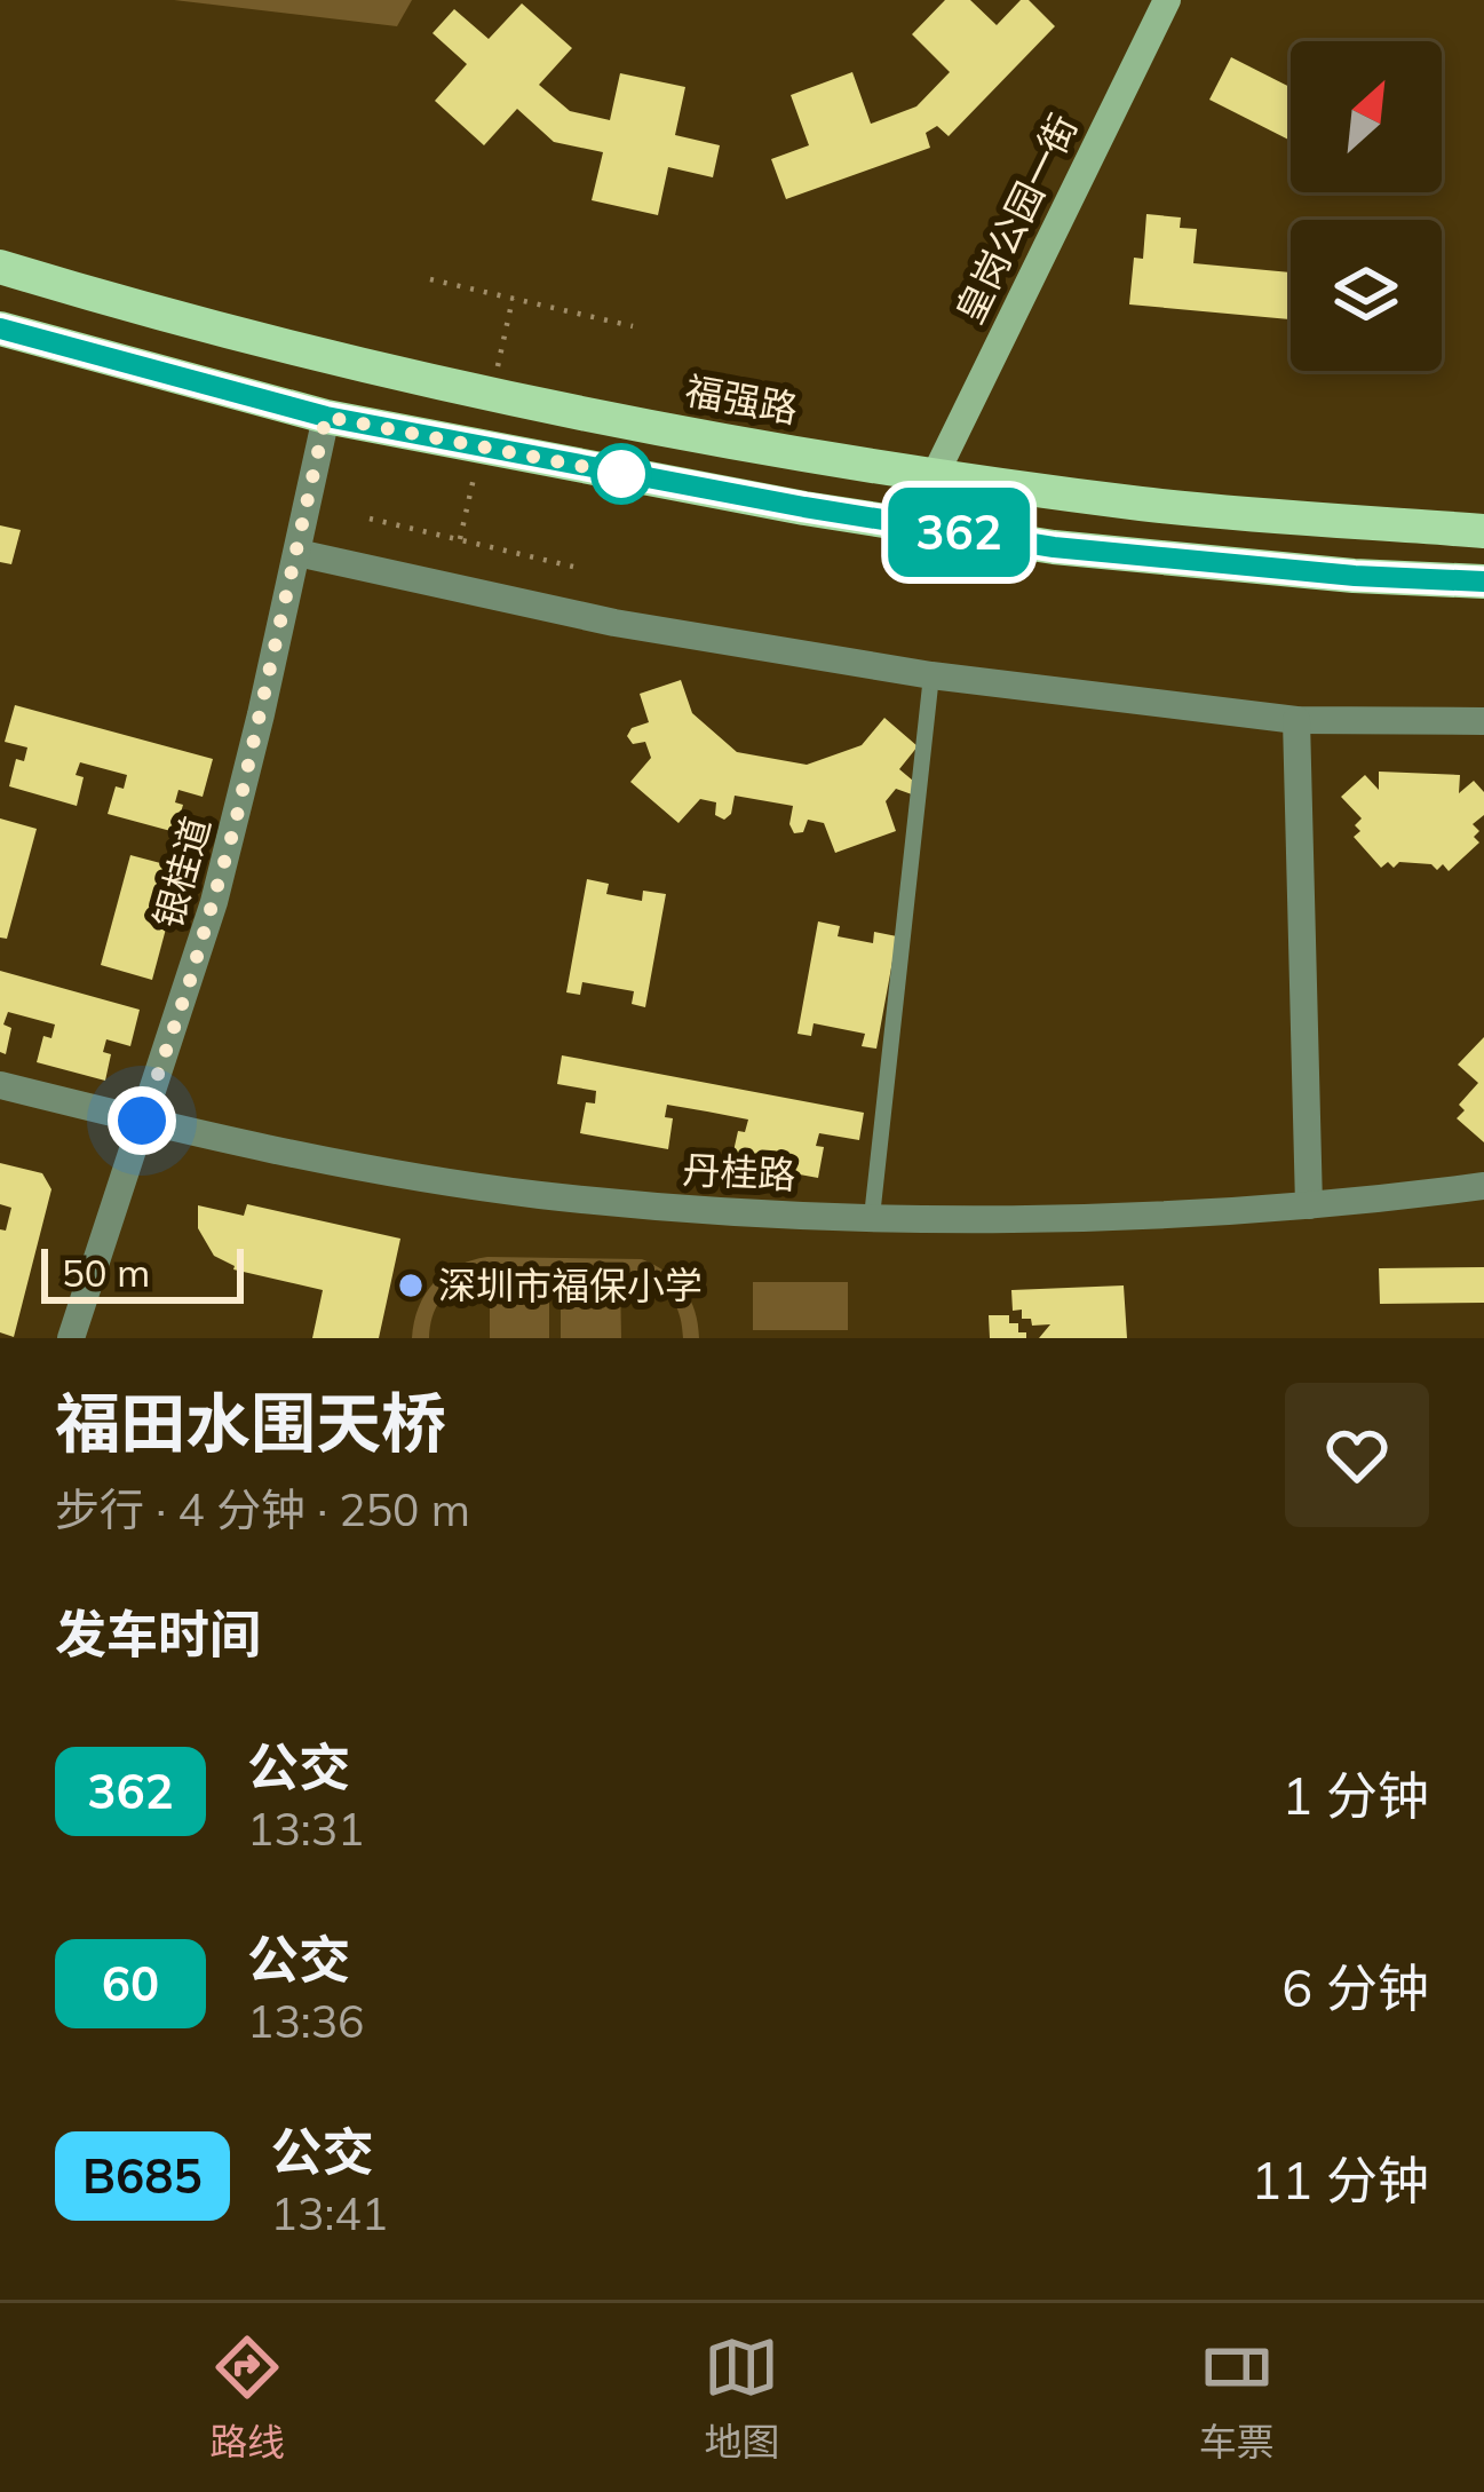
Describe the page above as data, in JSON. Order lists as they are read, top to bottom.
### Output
{
  "streets": {
    "main road": ["福强路"],
    "street": ["皇岗公园一街", "银桂道", "丹桂路"]
  },
  "crossings": [
    ["皇岗公园一街", "福强路"],
    ["银桂道", "丹桂路"]
  ],
  "places": ["深圳市福保小学"],
  "lines": ["bus line 362"],
  "scale_bar": "50 m",
  "north": "top right",
  "page": {
    "on_map": "362",
    "scale": "50 m",
    "heading": [
      ["福田水围天桥", "步行 · 4 分钟 · 250 m"],
      "发车时间"
    ],
    "list": [
      {
        "mark": "362",
        "name": "公交",
        "note": "13:31",
        "value": "1 分钟"
      },
      {
        "mark": "60",
        "name": "公交",
        "note": "13:36",
        "value": "6 分钟"
      },
      {
        "mark": "B685",
        "name": "公交",
        "note": "13:41",
        "value": "11 分钟"
      }
    ],
    "tabs": ["路线", "地图", "车票"]
  }
}
